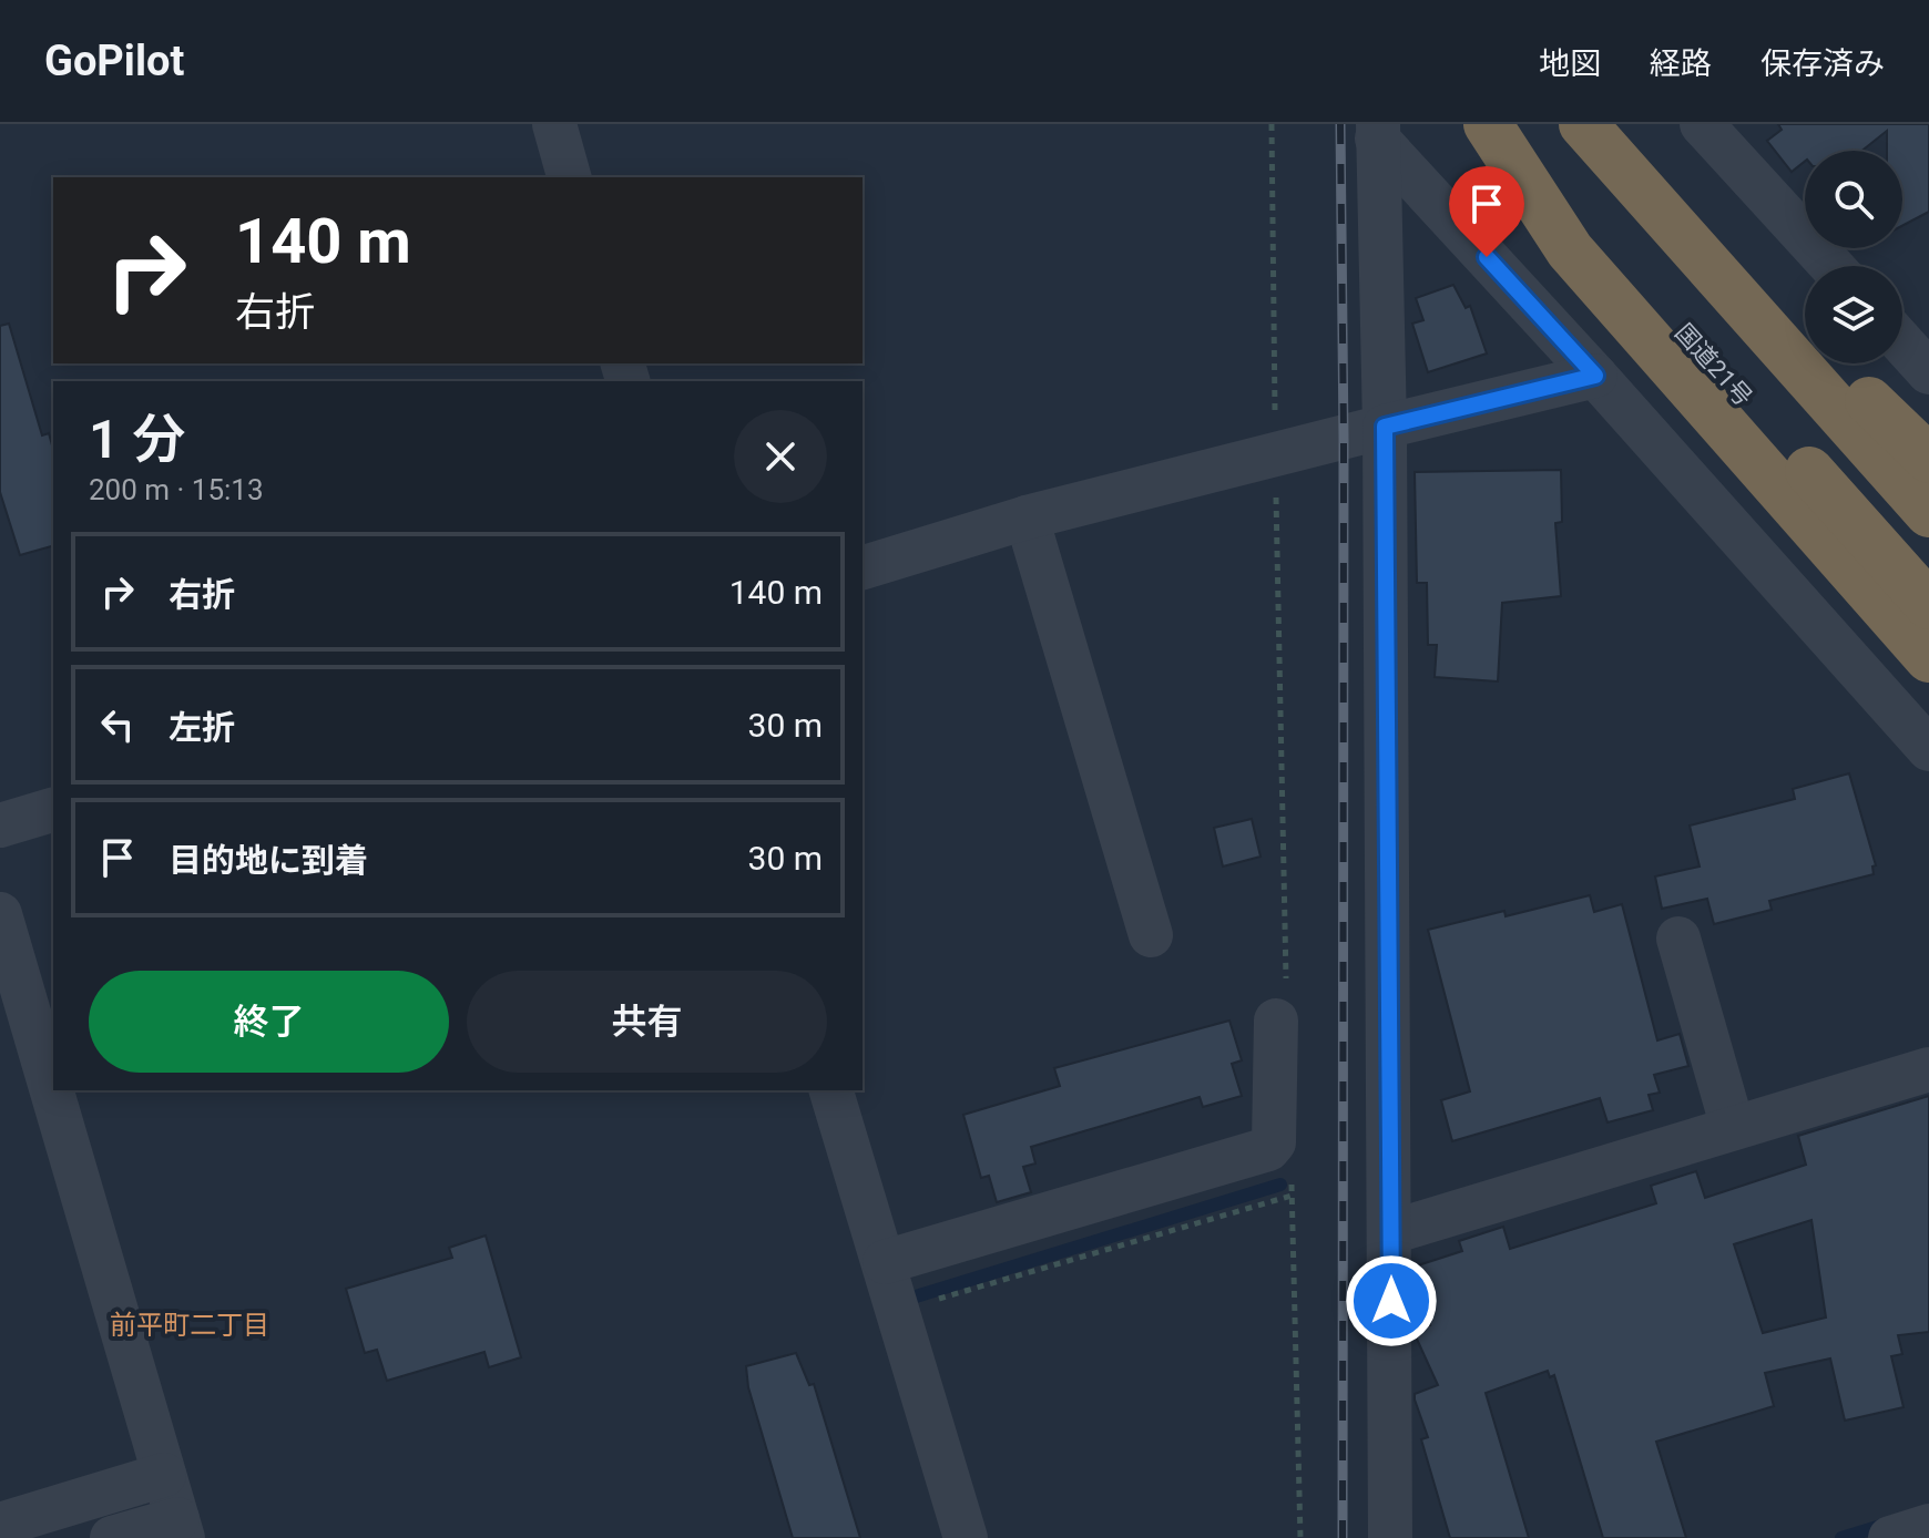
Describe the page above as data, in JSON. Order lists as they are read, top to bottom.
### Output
{
  "streets": {
    "highway": ["国道21号"]
  },
  "districts": ["前平町二丁目"],
  "page": {
    "header": "GoPilot",
    "nav": ["地図", "経路", "保存済み"],
    "turn": ["140 m", "右折"],
    "heading": ["1 分", "200 m · 15:13"],
    "list": [
      {
        "name": "右折",
        "value": "140 m"
      },
      {
        "name": "左折",
        "value": "30 m"
      },
      {
        "name": "目的地に到着",
        "value": "30 m"
      }
    ],
    "buttons": ["終了", "共有"]
  }
}
